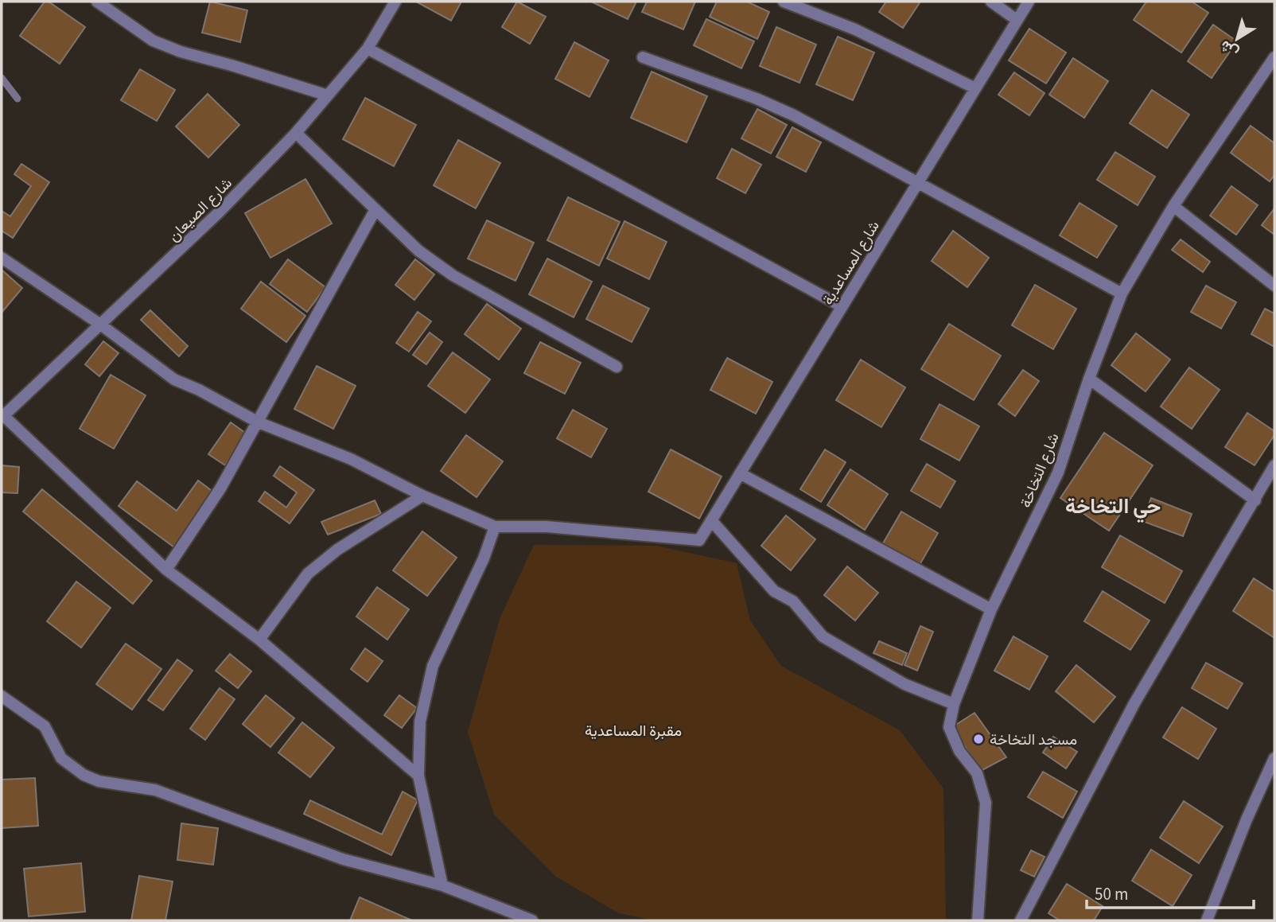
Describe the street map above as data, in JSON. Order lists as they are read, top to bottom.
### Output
{
  "streets": {
    "street": ["شارع الصيعان", "شارع المساعدية", "شارع التخاخة"]
  },
  "districts": ["حي التخاخة"],
  "parks": ["مقبرة المساعدية"],
  "places": ["مسجد التخاخة"],
  "scale_bar": "50 m",
  "north": "bottom left"
}
